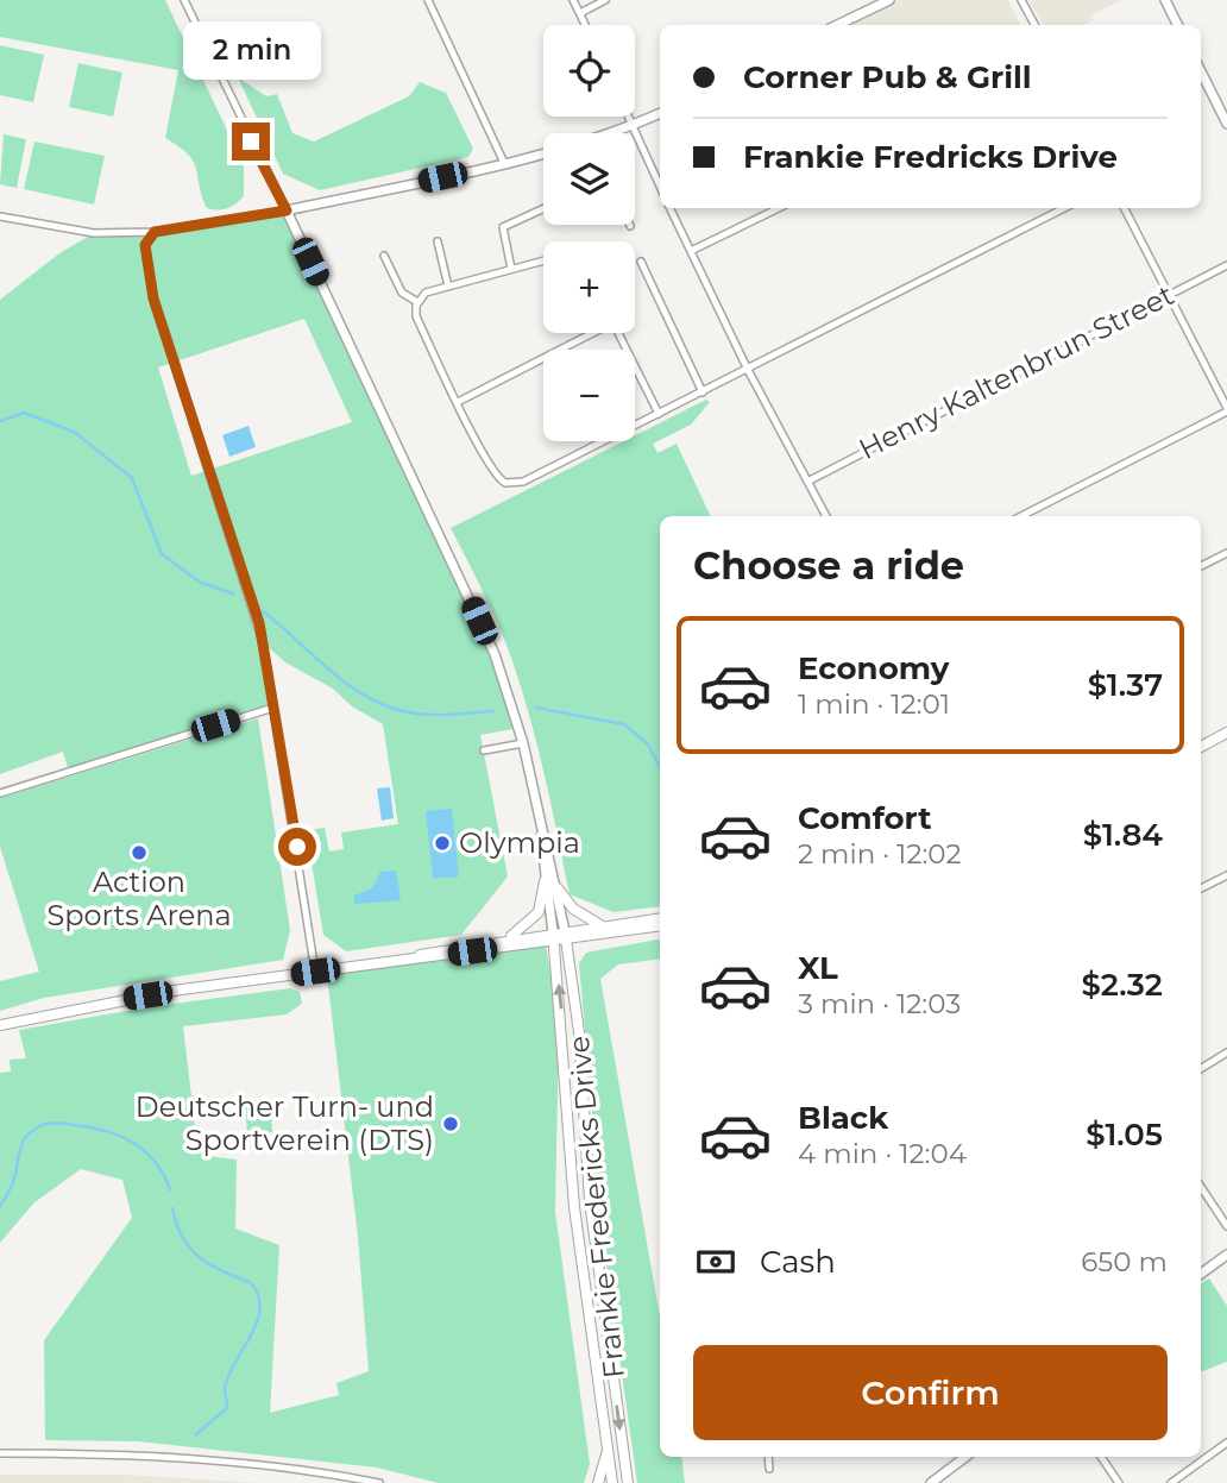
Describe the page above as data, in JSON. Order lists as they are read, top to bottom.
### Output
{
  "streets": {
    "main road": ["Frankie Fredericks Drive"],
    "street": ["Henry Kaltenbrun Street"]
  },
  "places": ["Olympia", "Action Sports Arena", "Deutscher Turn- und Sportverein (DTS)"],
  "page": {
    "bubble": "2 min",
    "map_buttons": ["+", "−"],
    "banner": ["Corner Pub & Grill", "Frankie Fredricks Drive"],
    "heading": "Choose a ride",
    "list": [
      {
        "name": "Economy",
        "note": "1 min · 12:01",
        "value": "$1.37"
      },
      {
        "name": "Comfort",
        "note": "2 min · 12:02",
        "value": "$1.84"
      },
      {
        "name": "XL",
        "note": "3 min · 12:03",
        "value": "$2.32"
      },
      {
        "name": "Black",
        "note": "4 min · 12:04",
        "value": "$1.05"
      }
    ],
    "pay": ["Cash", "650 m"],
    "buttons": "Confirm"
  }
}
